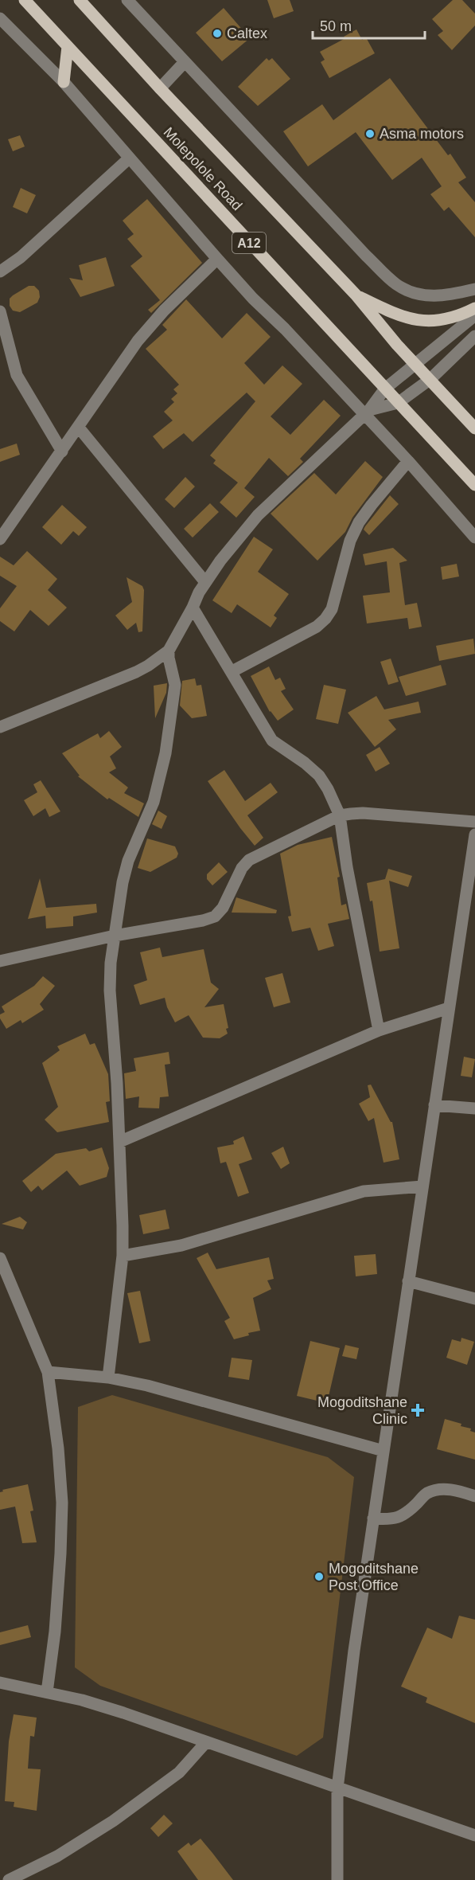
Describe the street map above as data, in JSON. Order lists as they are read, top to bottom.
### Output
{
  "streets": {
    "main road": ["Molepolole Road", "A12"]
  },
  "places": {
    "other": ["Caltex", "Asma motors", "Mogoditshane Post Office"],
    "health": ["Mogoditshane Clinic"]
  },
  "scale_bar": "50 m"
}
